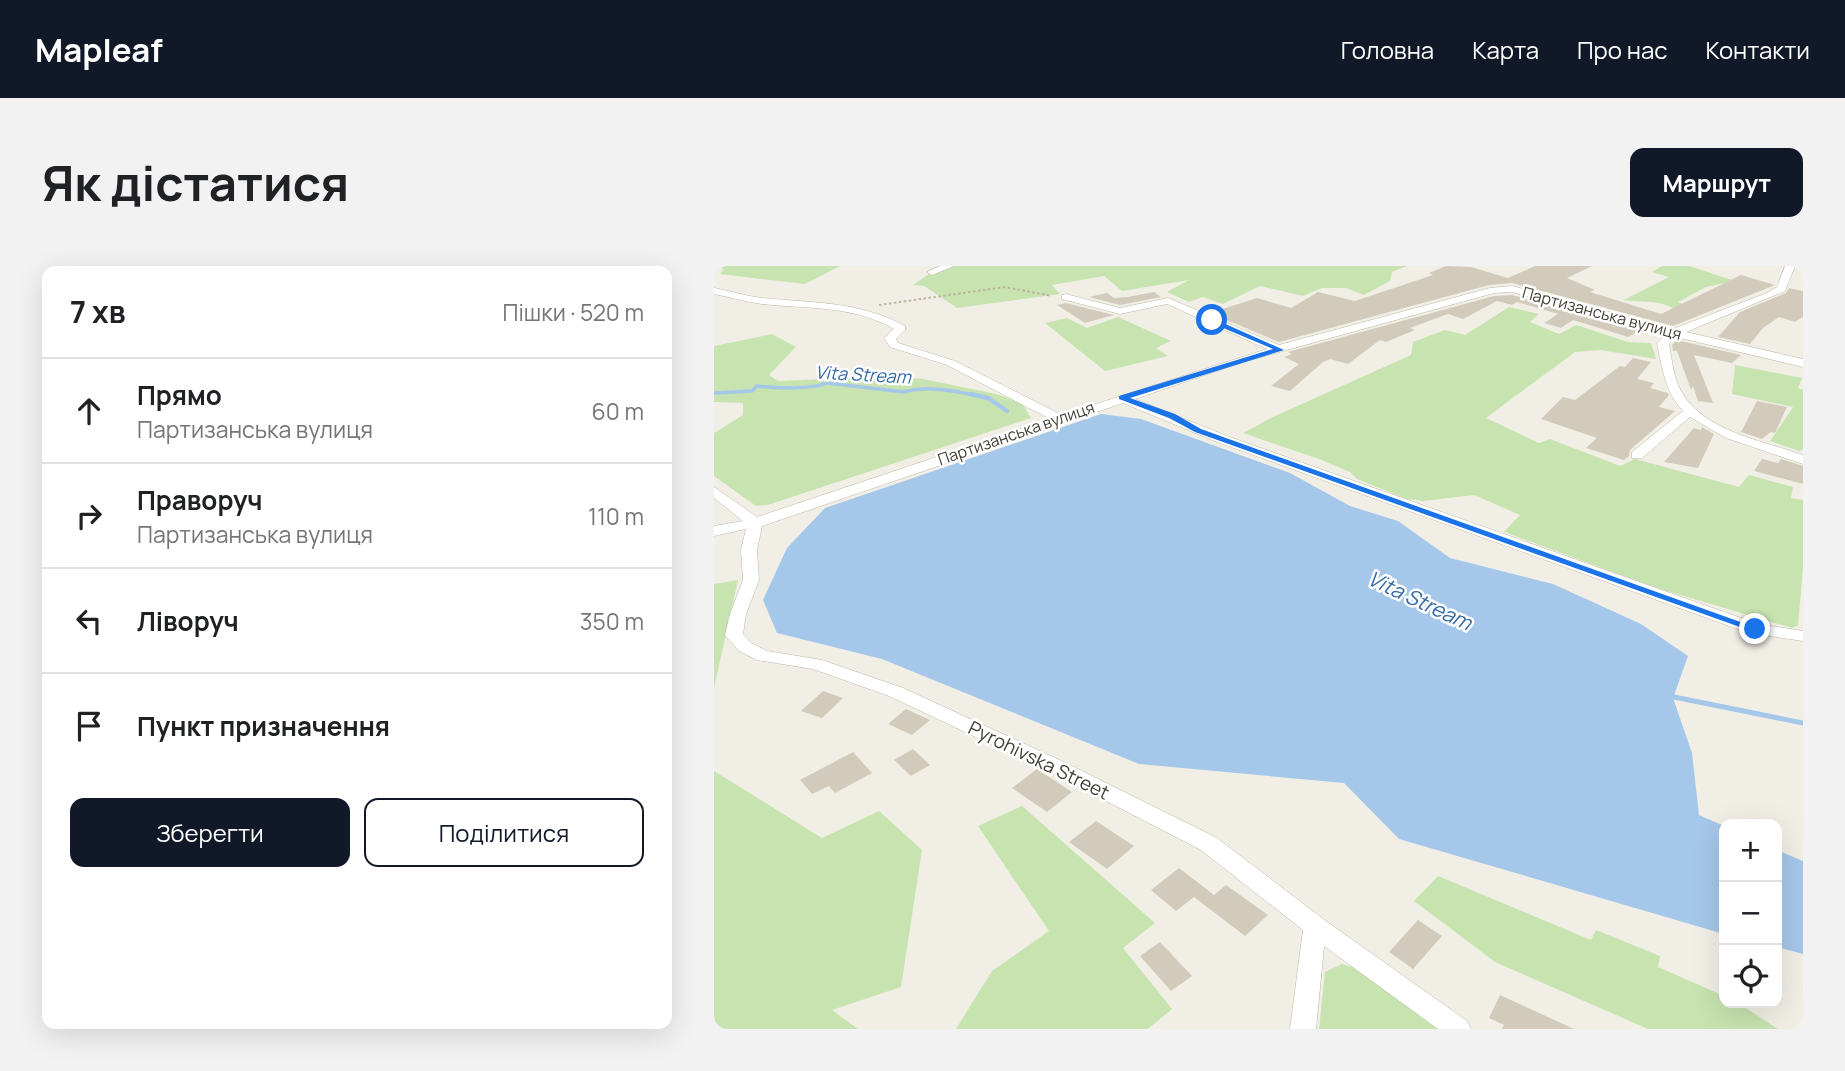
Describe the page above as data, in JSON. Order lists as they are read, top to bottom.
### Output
{
  "streets": {
    "street": ["Партизанська вулиця", "Pyrohivska Street"]
  },
  "crossings": [
    ["Партизанська вулиця", "Pyrohivska Street"]
  ],
  "water": ["Vita Stream"],
  "page": {
    "header": "Mapleaf",
    "nav": [
      "Головна",
      "Карта",
      "Про нас",
      "Контакти"
    ],
    "buttons": [
      "Маршрут",
      ["Зберегти", "Поділитися"]
    ],
    "title": "Як дістатися",
    "heading": ["7 хв", "Пішки · 520 m"],
    "list": [
      ["Прямо", "Партизанська вулиця", "60 m"],
      ["Праворуч", "Партизанська вулиця", "110 m"],
      ["Ліворуч", "350 m"],
      "Пункт призначення"
    ],
    "map_buttons": ["+", "−"]
  }
}
